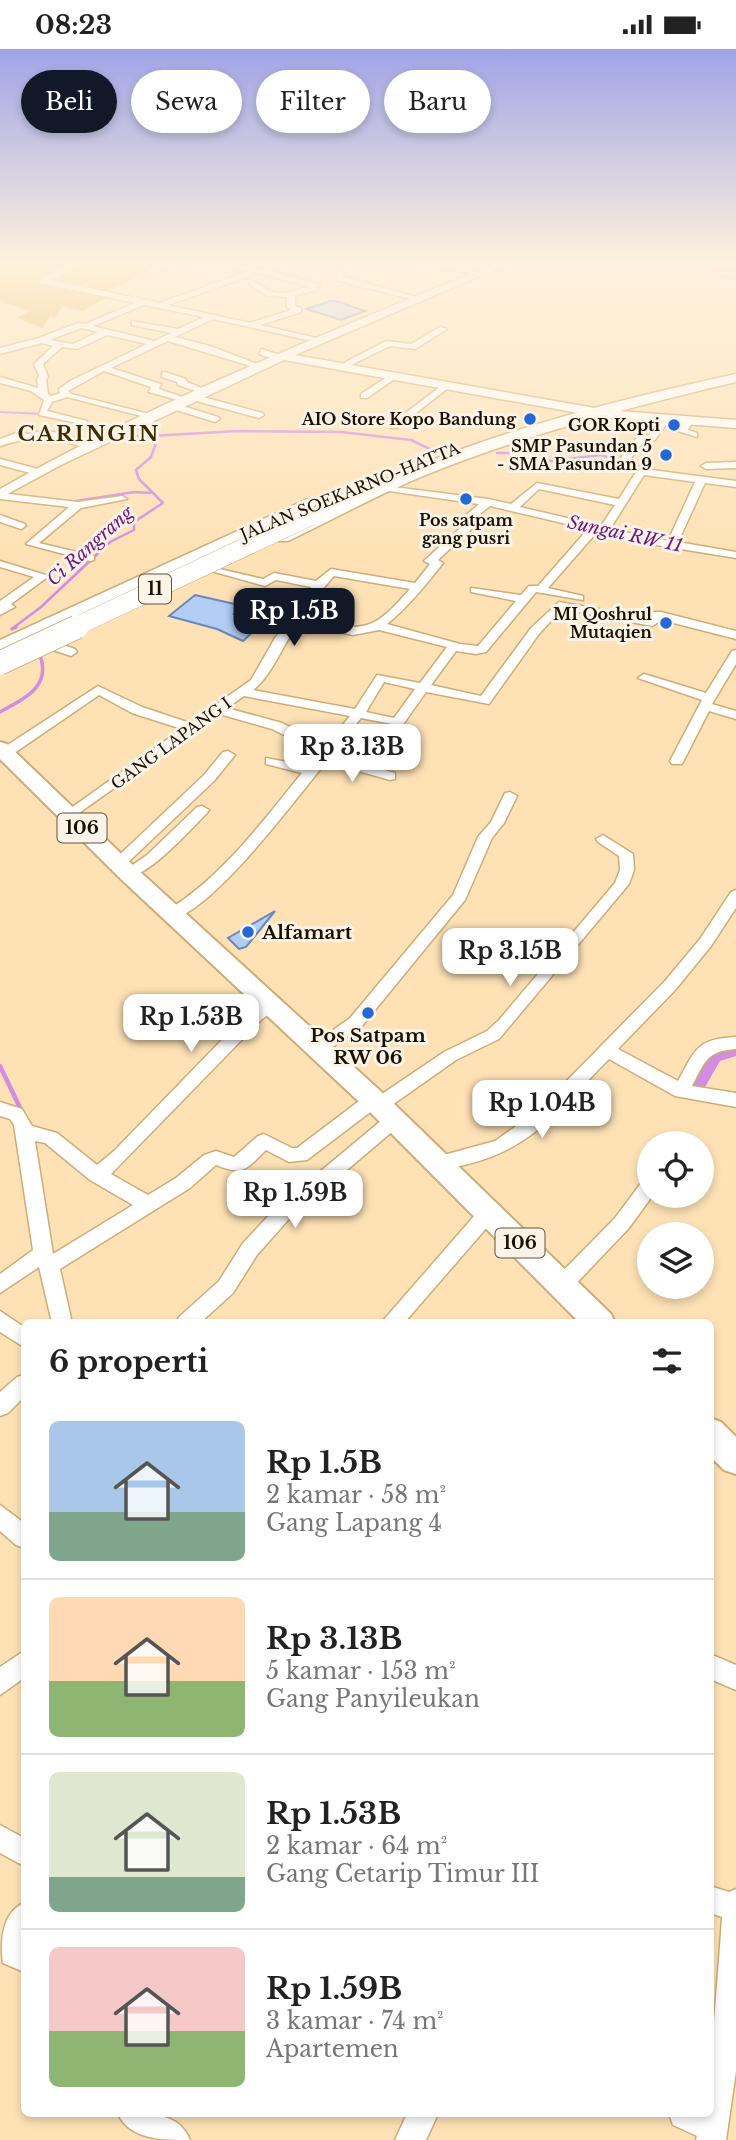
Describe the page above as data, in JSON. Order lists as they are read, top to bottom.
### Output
{
  "streets": {
    "highway": ["JALAN SOEKARNO-HATTA", "11"],
    "main road": ["106"],
    "street": ["GANG LAPANG I"]
  },
  "crossings": [
    ["JALAN SOEKARNO-HATTA", "11"],
    ["GANG LAPANG I", "106"]
  ],
  "districts": ["CARINGIN"],
  "water": ["Sungai RW 11", "Ci Rangrang"],
  "places": [
    "AIO Store Kopo Bandung",
    "GOR Kopti",
    "SMP Pasundan 5 - SMA Pasundan 9",
    "Pos satpam gang pusri",
    "MI Qoshrul Mutaqien",
    "Alfamart",
    "Pos Satpam RW 06"
  ],
  "page": {
    "status": "08:23",
    "chip": [
      "Beli",
      "Sewa",
      "Filter",
      "Baru"
    ],
    "price": [
      "Rp 1.5B",
      "Rp 3.13B",
      "Rp 3.15B",
      "Rp 1.53B",
      "Rp 1.04B",
      "Rp 1.59B"
    ],
    "heading": "6 properti",
    "list": [
      {
        "name": "Rp 1.5B",
        "note": "2 kamar · 58 m² · Gang Lapang 4"
      },
      {
        "name": "Rp 3.13B",
        "note": "5 kamar · 153 m² · Gang Panyileukan"
      },
      {
        "name": "Rp 1.53B",
        "note": "2 kamar · 64 m² · Gang Cetarip Timur III"
      },
      {
        "name": "Rp 1.59B",
        "note": "3 kamar · 74 m² · Apartemen"
      }
    ]
  }
}
